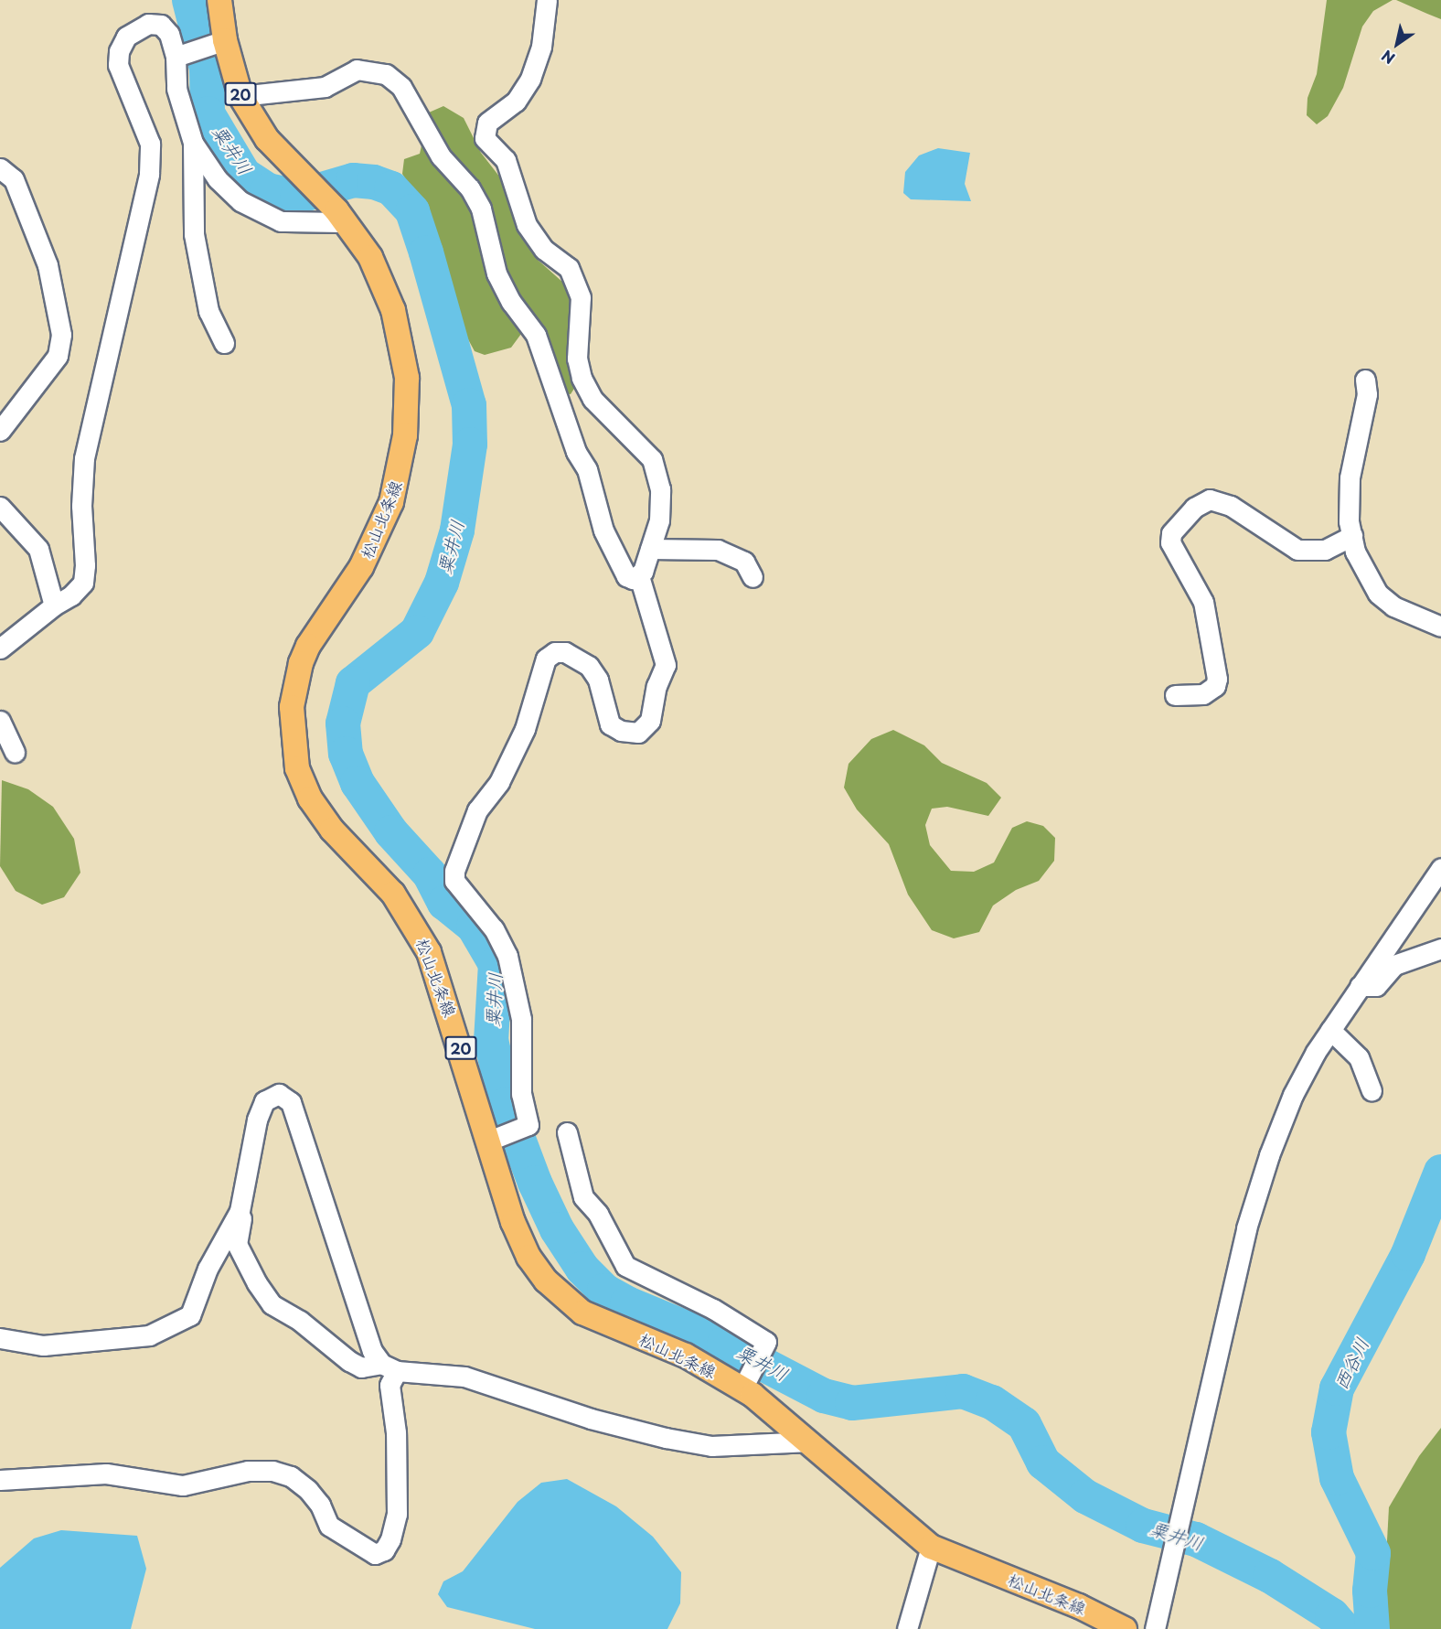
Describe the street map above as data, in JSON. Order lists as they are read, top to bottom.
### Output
{
  "streets": {
    "main road": ["20", "松山北条線"]
  },
  "water": ["粟井川", "西谷川"],
  "north": "bottom left"
}
